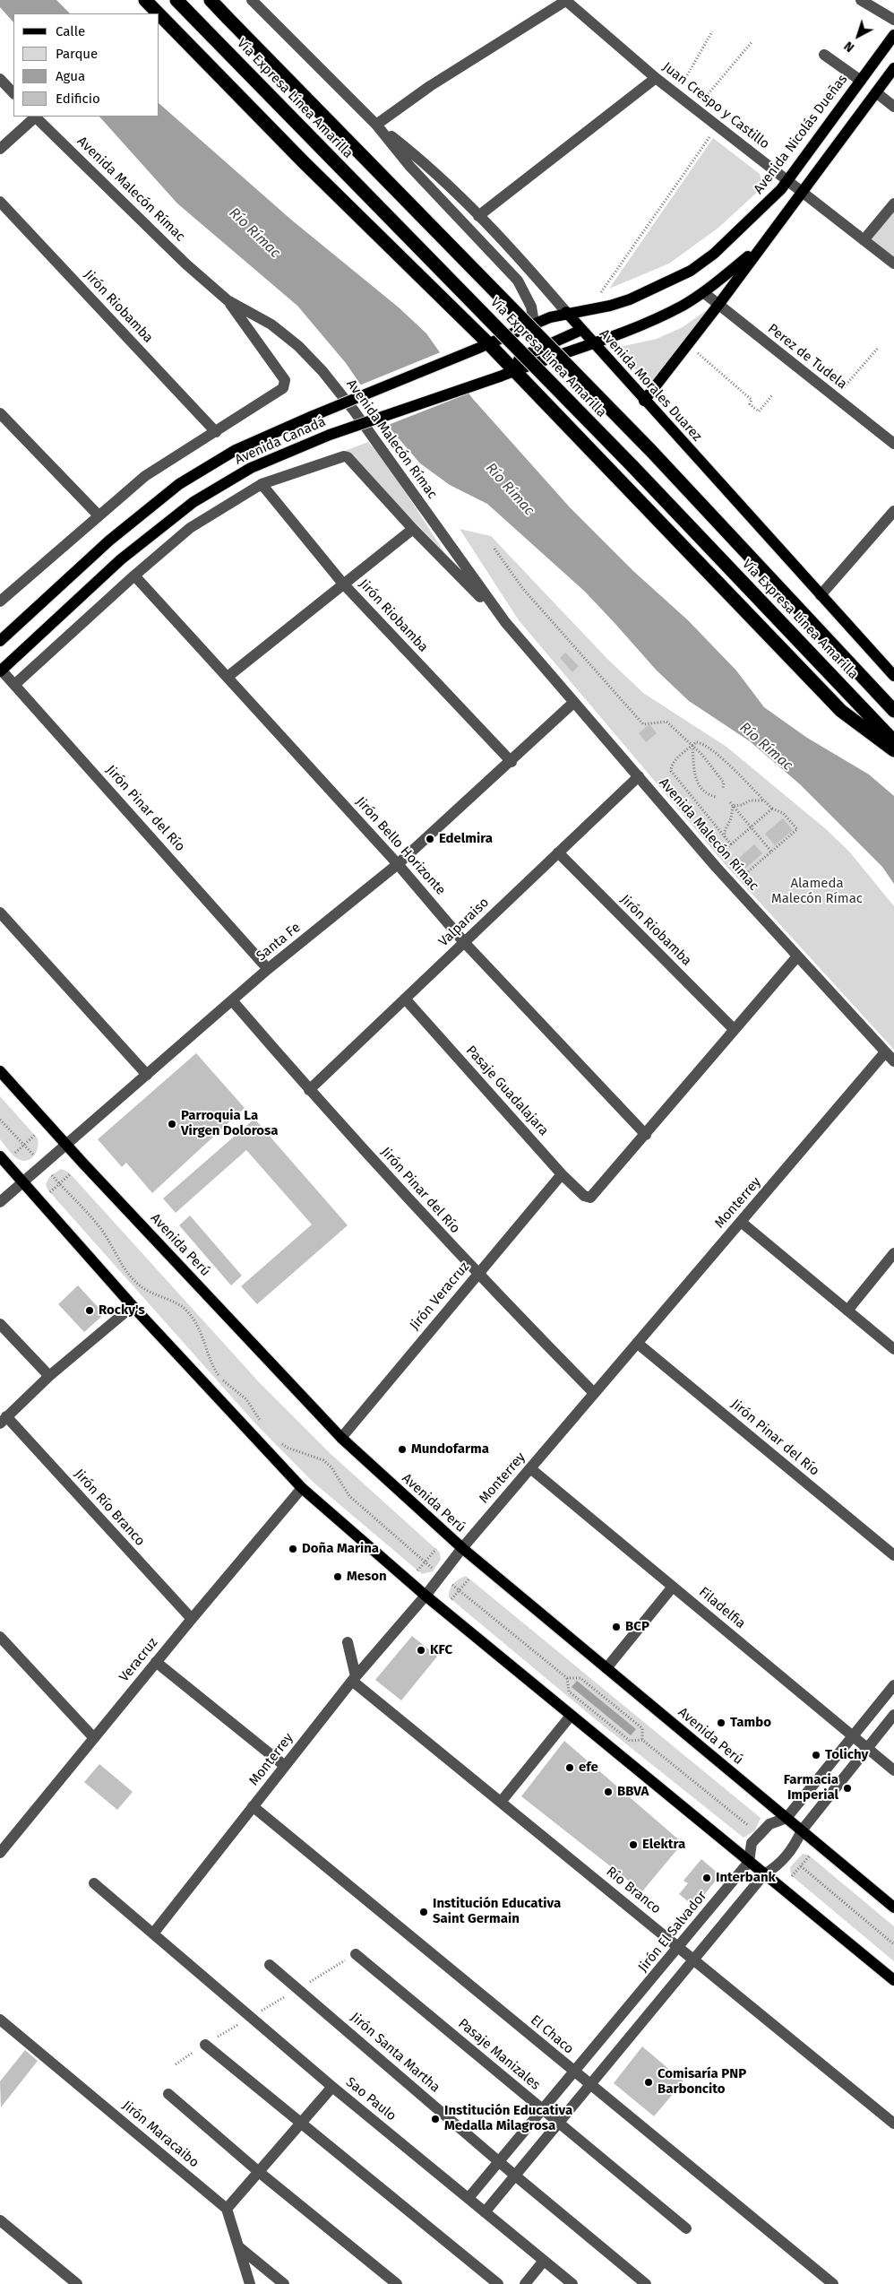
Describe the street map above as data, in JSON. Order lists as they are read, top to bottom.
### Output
{
  "streets": {
    "highway": ["Vía Expresa Línea Amarilla"],
    "main road": [
      "Avenida Nicolás Dueñas",
      "Avenida Morales Duarez",
      "Avenida Canadá",
      "Avenida Perú"
    ],
    "street": [
      "Juan Crespo y Castillo",
      "Avenida Malecón Rímac",
      "Jirón Riobamba",
      "Perez de Tudela",
      "Jirón Pinar del Río",
      "Jirón Bello Horizonte",
      "Valparaiso",
      "Santa Fe",
      "Pasaje Guadalajara",
      "Monterrey",
      "Jirón Veracruz",
      "Jirón Río Branco",
      "Filadelfia",
      "Veracruz",
      "Río Branco",
      "Jirón El Salvador",
      "El Chaco",
      "Jirón Santa Martha",
      "Pasaje Manizales",
      "Sao Paulo",
      "Jirón Maracaibo"
    ]
  },
  "crossings": [
    ["Juan Crespo y Castillo", "Avenida Nicolás Dueñas"],
    ["Avenida Nicolás Dueñas", "Avenida Morales Duarez"],
    ["Avenida Nicolás Dueñas", "Avenida Canadá"],
    ["Avenida Malecón Rímac", "Jirón Riobamba"],
    ["Avenida Malecón Rímac", "Valparaiso"],
    ["Avenida Malecón Rímac", "Santa Fe"],
    ["Avenida Malecón Rímac", "Monterrey"],
    ["Jirón Riobamba", "Valparaiso"],
    ["Jirón Riobamba", "Santa Fe"],
    ["Avenida Canadá", "Jirón Pinar del Río"],
    ["Jirón Pinar del Río", "Valparaiso"],
    ["Jirón Pinar del Río", "Santa Fe"],
    ["Jirón Pinar del Río", "Monterrey"],
    ["Jirón Pinar del Río", "Jirón Veracruz"],
    ["Jirón Bello Horizonte", "Valparaiso"],
    ["Jirón Bello Horizonte", "Santa Fe"],
    ["Jirón Bello Horizonte", "Pasaje Guadalajara"],
    ["Valparaiso", "Pasaje Guadalajara"],
    ["Santa Fe", "Avenida Perú"],
    ["Pasaje Guadalajara", "Jirón Veracruz"],
    ["Monterrey", "Avenida Perú"],
    ["Monterrey", "Filadelfia"],
    ["Monterrey", "Río Branco"],
    ["Monterrey", "El Chaco"],
    ["Monterrey", "Sao Paulo"],
    ["Avenida Perú", "Jirón Veracruz"],
    ["Avenida Perú", "Jirón El Salvador"],
    ["Jirón Río Branco", "Veracruz"],
    ["Filadelfia", "Jirón El Salvador"],
    ["Río Branco", "Jirón El Salvador"],
    ["Jirón El Salvador", "El Chaco"],
    ["Jirón El Salvador", "Jirón Santa Martha"],
    ["Jirón El Salvador", "Pasaje Manizales"],
    ["Jirón El Salvador", "Sao Paulo"]
  ],
  "water": ["Río Rímac"],
  "parks": ["Alameda Malecón Rímac"],
  "places": [
    "Edelmira",
    "Parroquia La Virgen Dolorosa",
    "Rocky's",
    "Mundofarma",
    "Doña Marina",
    "Meson",
    "BCP",
    "KFC",
    "Tambo",
    "Tolichy",
    "efe",
    "Farmacia Imperial",
    "BBVA",
    "Elektra",
    "Interbank",
    "Institución Educativa Saint Germain",
    "Comisaría PNP Barboncito",
    "Institución Educativa Medalla Milagrosa"
  ],
  "legend": [
    "Calle",
    "Parque",
    "Agua",
    "Edificio"
  ],
  "north": "bottom left"
}
